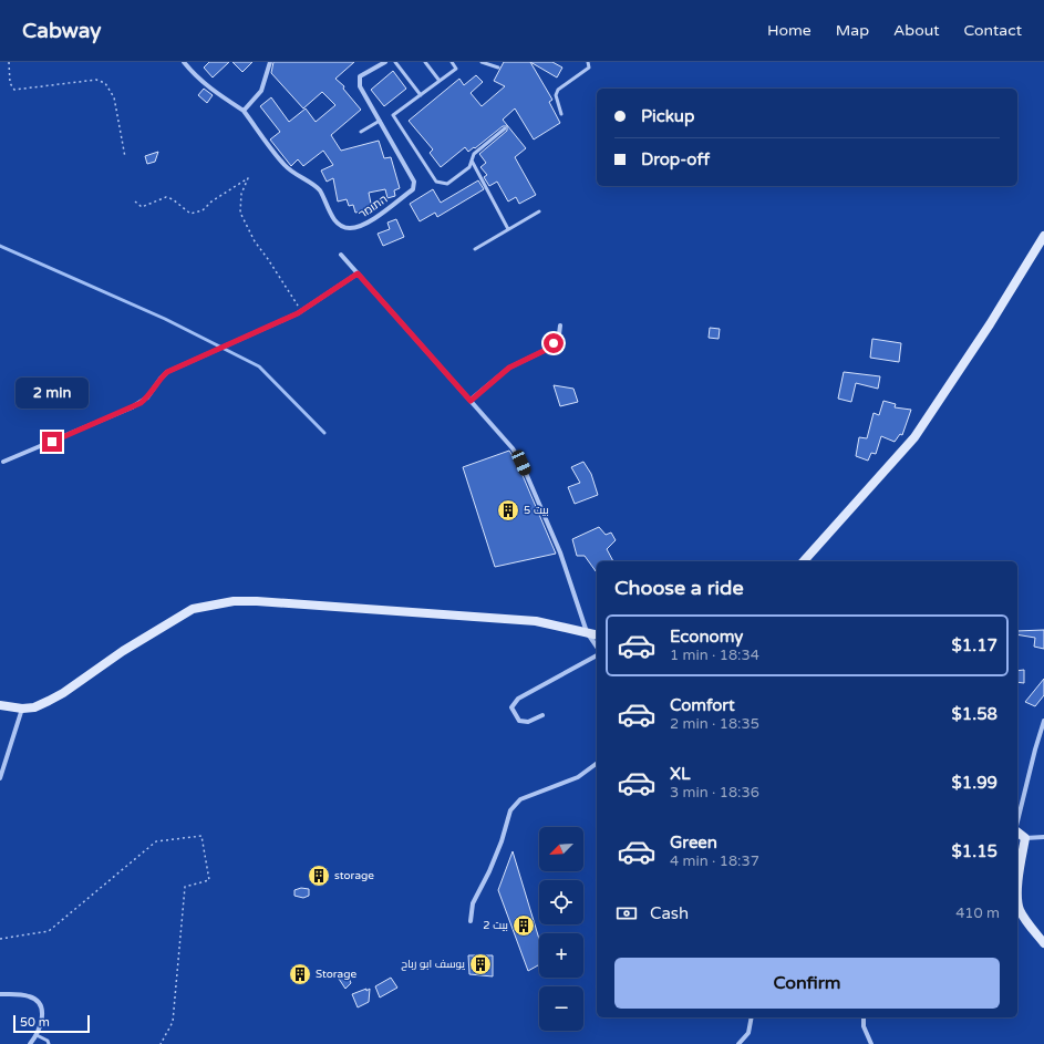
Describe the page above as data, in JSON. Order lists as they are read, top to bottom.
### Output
{
  "streets": {
    "street": ["התומר"]
  },
  "places": {
    "building": [
      "بيت 5",
      "storage",
      "بيت 2",
      "يوسف ابو رباح",
      "Storage"
    ]
  },
  "scale_bar": "50 m",
  "north": "bottom left",
  "page": {
    "header": "Cabway",
    "nav": [
      "Home",
      "Map",
      "About",
      "Contact"
    ],
    "banner": ["Pickup", "Drop-off"],
    "bubble": "2 min",
    "heading": "Choose a ride",
    "list": [
      {
        "name": "Economy",
        "note": "1 min · 18:34",
        "value": "$1.17"
      },
      {
        "name": "Comfort",
        "note": "2 min · 18:35",
        "value": "$1.58"
      },
      {
        "name": "XL",
        "note": "3 min · 18:36",
        "value": "$1.99"
      },
      {
        "name": "Green",
        "note": "4 min · 18:37",
        "value": "$1.15"
      }
    ],
    "map_buttons": ["+", "−"],
    "pay": ["Cash", "410 m"],
    "buttons": "Confirm",
    "scale": "50 m"
  }
}
